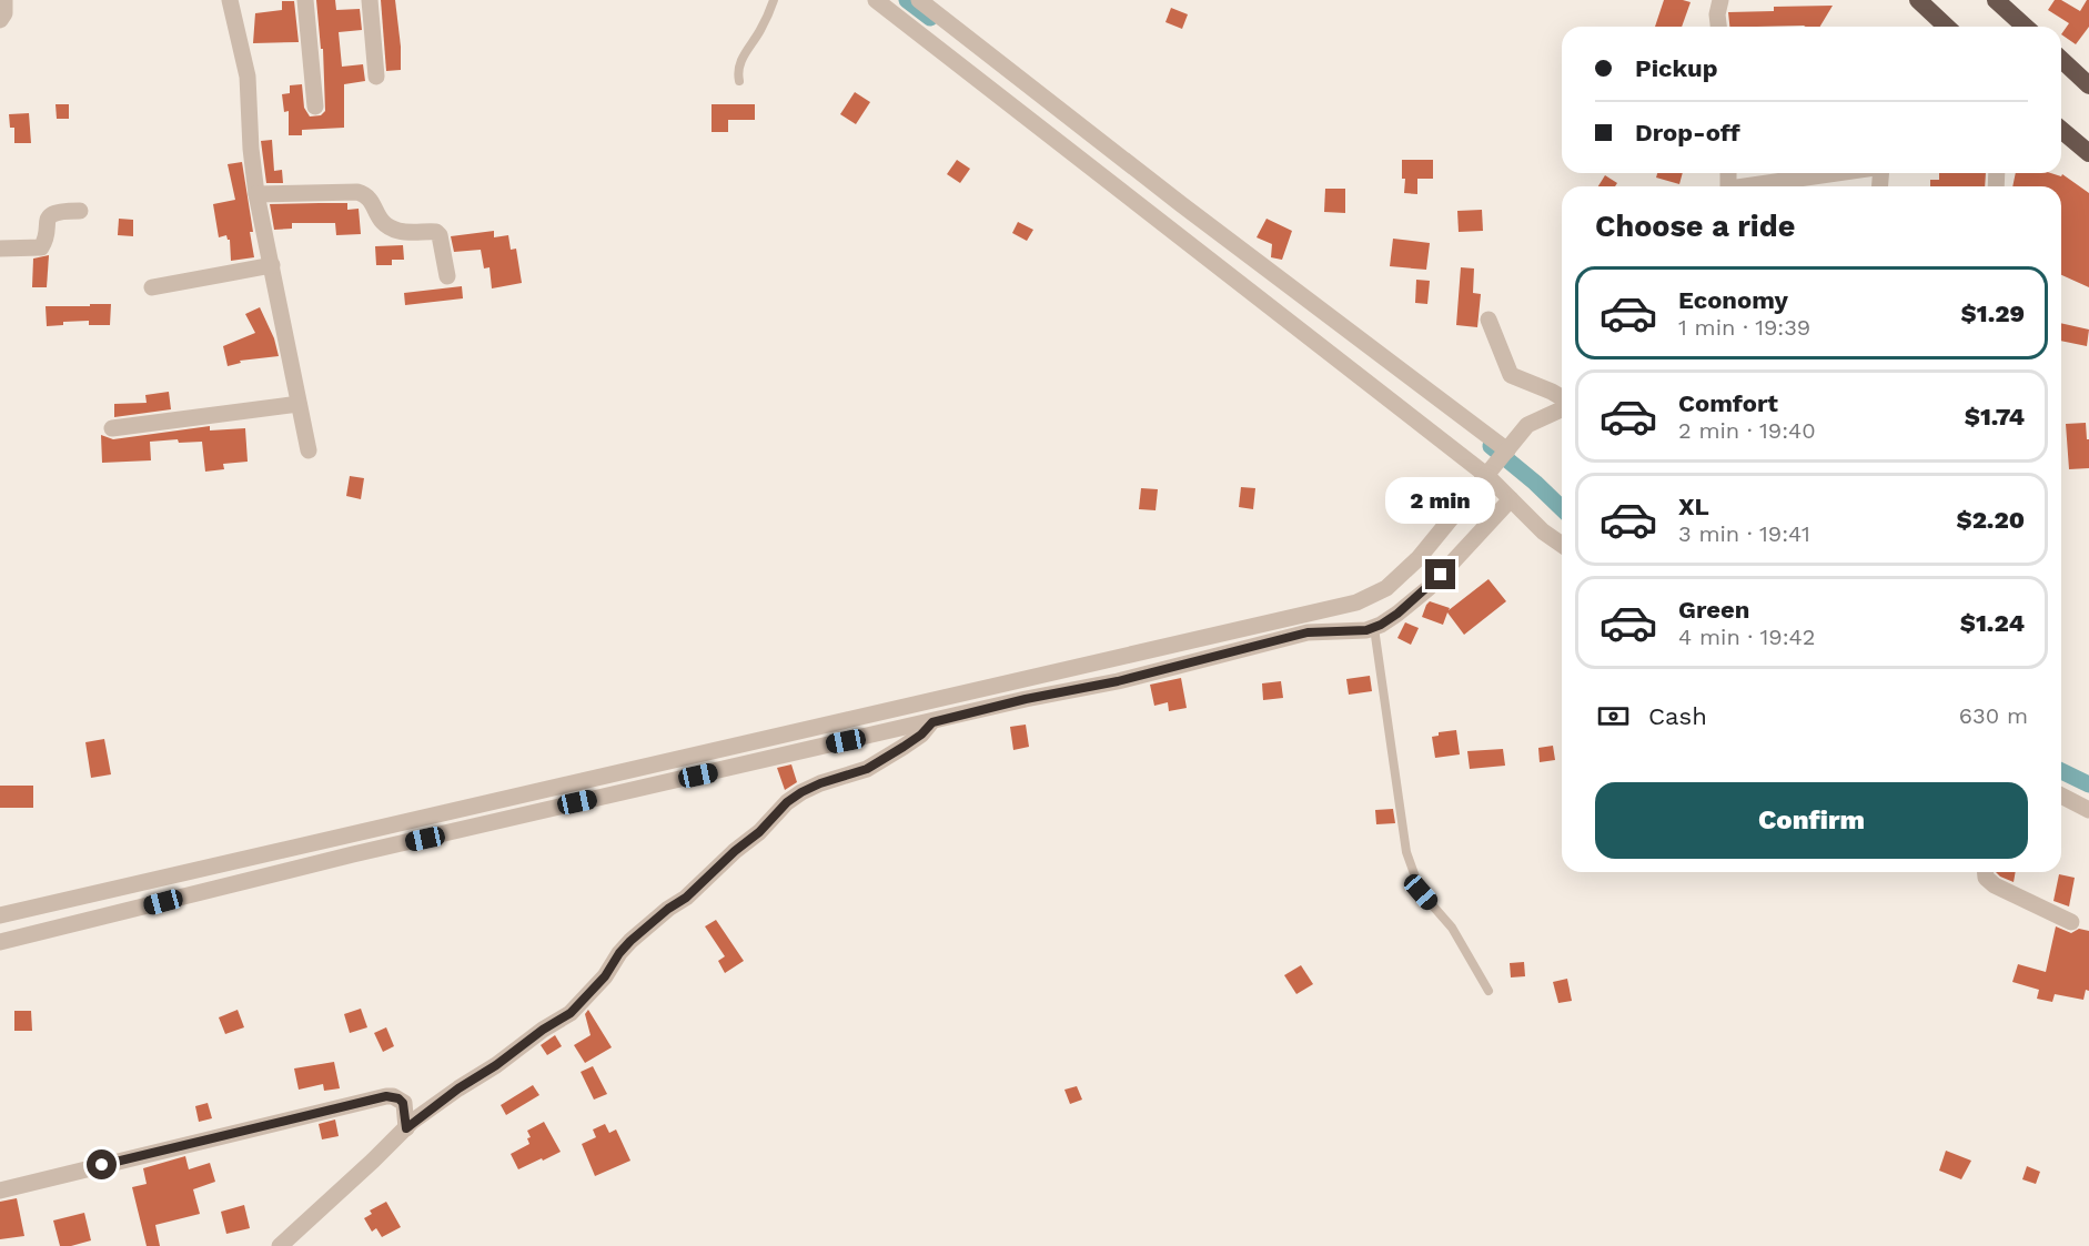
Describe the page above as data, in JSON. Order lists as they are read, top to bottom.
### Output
{
  "page": {
    "banner": ["Pickup", "Drop-off"],
    "heading": "Choose a ride",
    "list": [
      {
        "name": "Economy",
        "note": "1 min · 19:39",
        "value": "$1.29"
      },
      {
        "name": "Comfort",
        "note": "2 min · 19:40",
        "value": "$1.74"
      },
      {
        "name": "XL",
        "note": "3 min · 19:41",
        "value": "$2.20"
      },
      {
        "name": "Green",
        "note": "4 min · 19:42",
        "value": "$1.24"
      }
    ],
    "bubble": "2 min",
    "pay": ["Cash", "630 m"],
    "buttons": "Confirm"
  }
}
